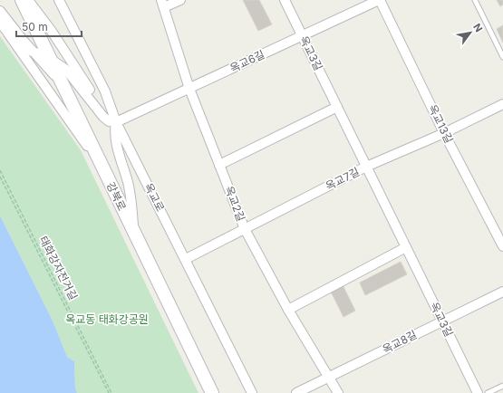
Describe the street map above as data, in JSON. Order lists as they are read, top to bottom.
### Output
{
  "streets": {
    "main road": ["강북로"],
    "street": [
      "옥교3길",
      "옥교6길",
      "옥교13길",
      "옥교7길",
      "옥교로",
      "옥교2길",
      "옥교8길"
    ],
    "path": ["태화강자전거길"]
  },
  "crossings": [
    ["옥교3길", "옥교6길"],
    ["옥교3길", "옥교7길"],
    ["옥교3길", "옥교8길"],
    ["옥교6길", "옥교13길"],
    ["옥교6길", "옥교로"],
    ["옥교6길", "옥교2길"],
    ["옥교13길", "옥교7길"],
    ["옥교7길", "옥교로"],
    ["옥교7길", "옥교2길"],
    ["옥교2길", "옥교8길"]
  ],
  "parks": ["옥교동 태화강공원"],
  "scale_bar": "50 m",
  "north": "top right"
}
